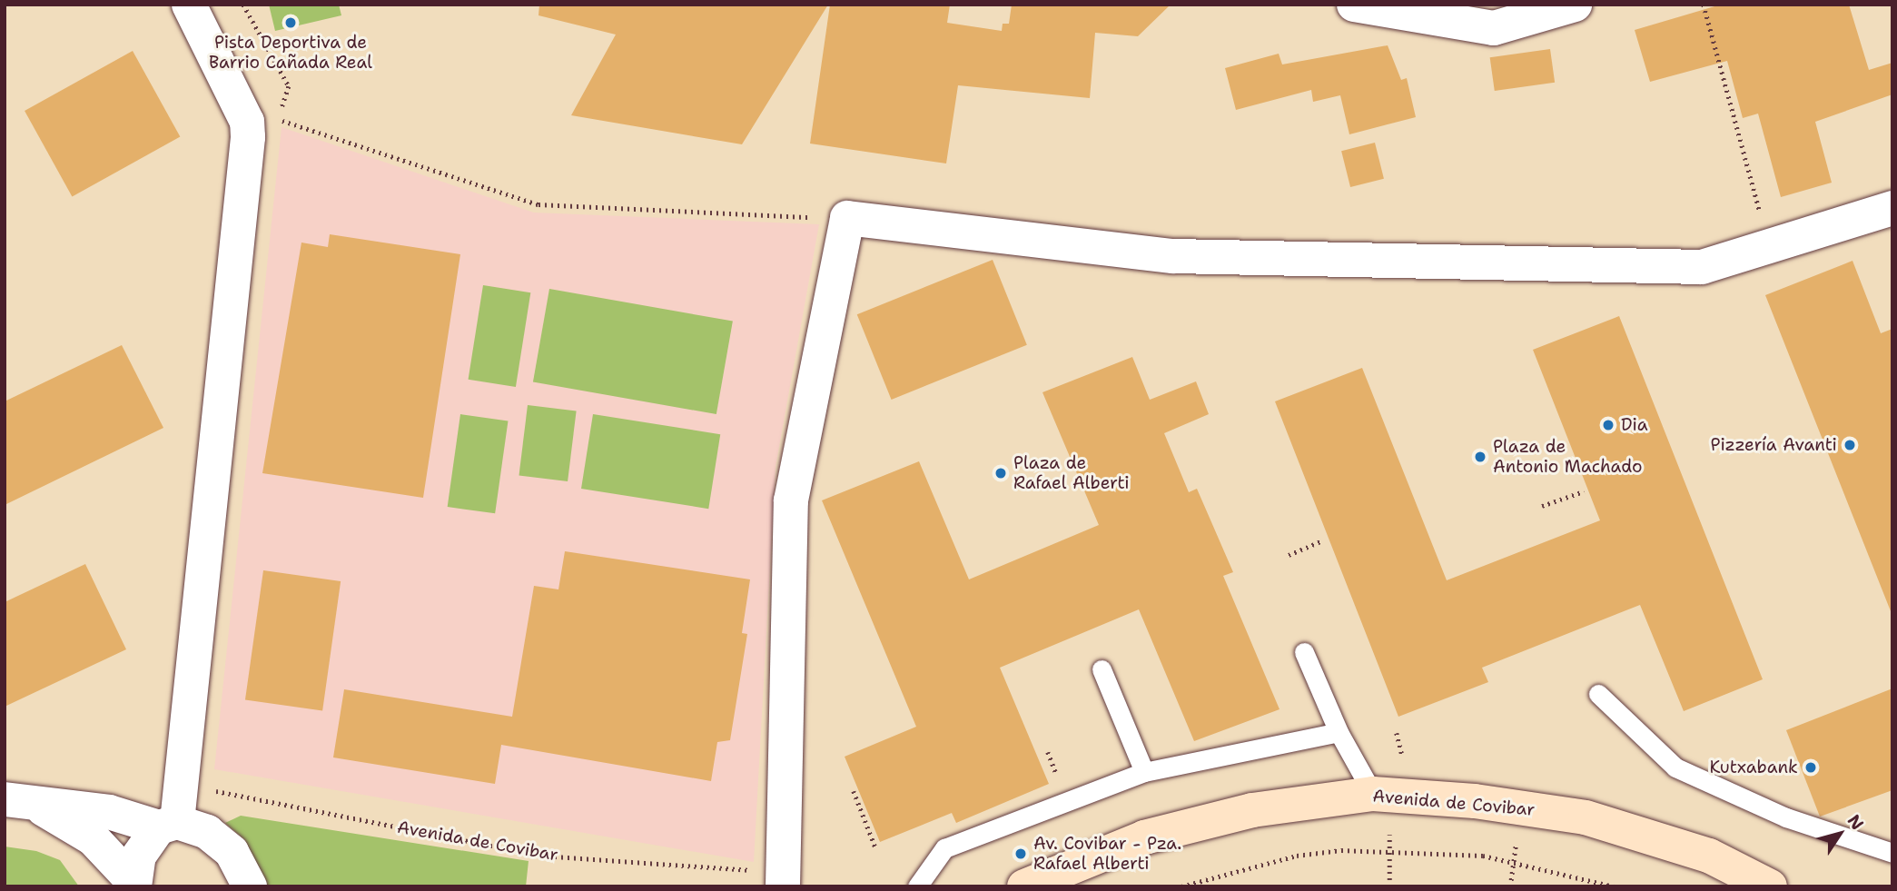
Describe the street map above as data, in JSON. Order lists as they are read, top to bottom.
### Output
{
  "streets": {
    "street": ["Avenida de Covibar"]
  },
  "places": [
    "Pista Deportiva de Barrio Cañada Real",
    "Dia",
    "Pizzería Avanti",
    "Plaza de Antonio Machado",
    "Plaza de Rafael Alberti",
    "Kutxabank",
    "Av. Covibar - Pza. Rafael Alberti"
  ],
  "north": "top right"
}
